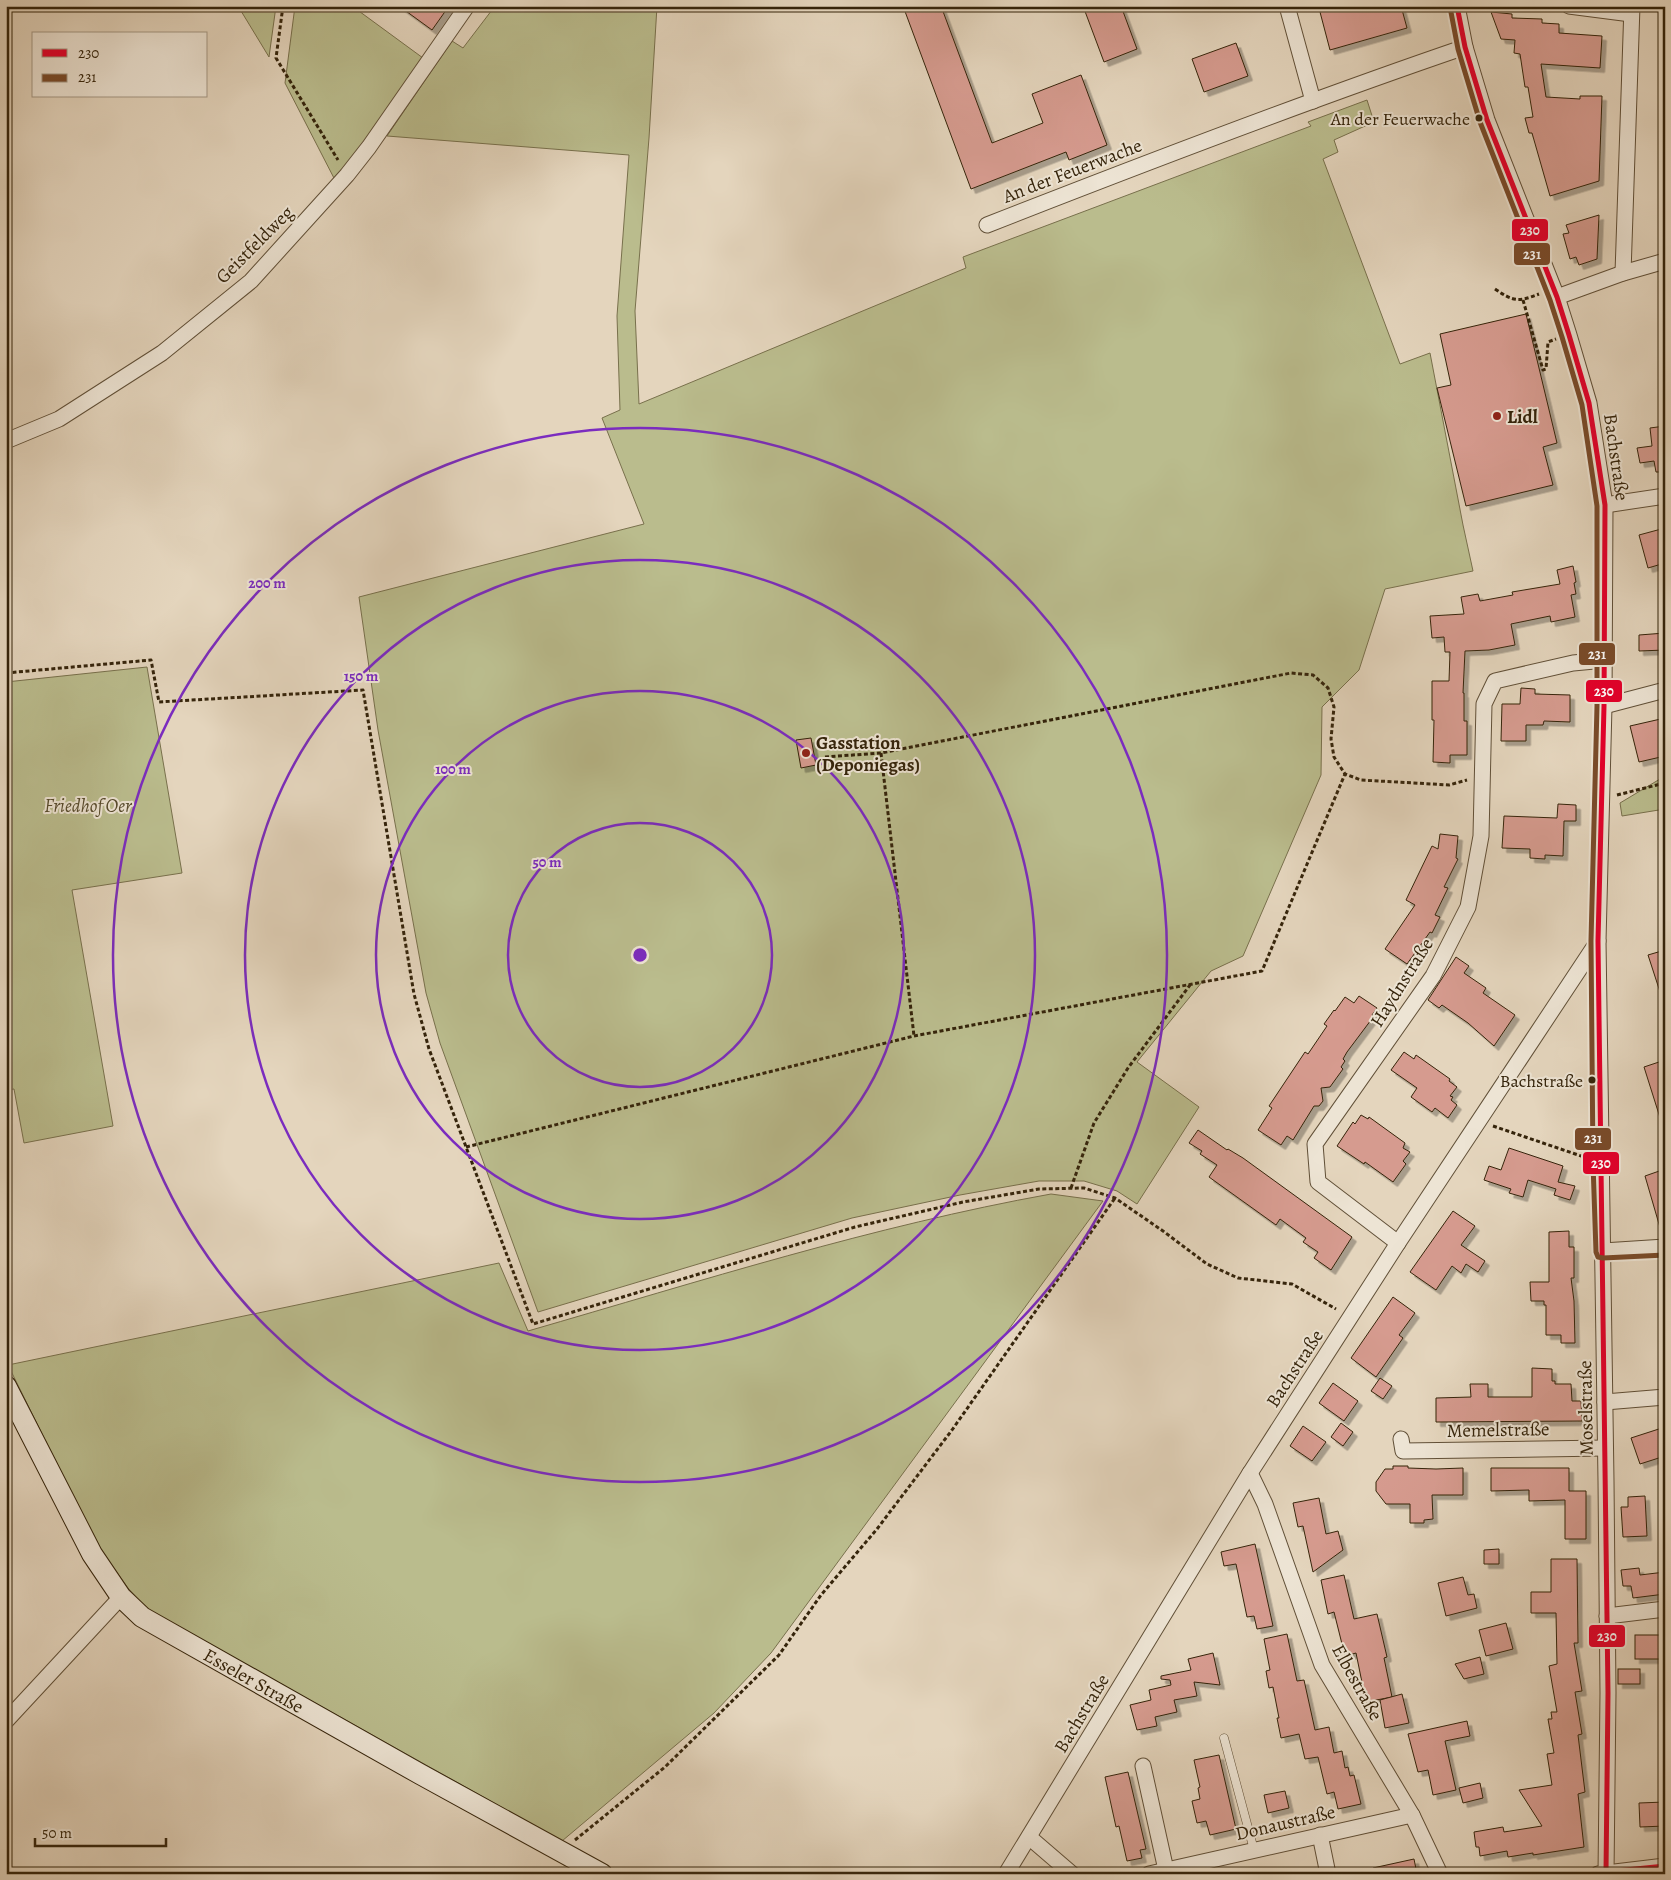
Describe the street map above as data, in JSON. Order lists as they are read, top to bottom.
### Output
{
  "streets": {
    "main road": ["Esseler Straße"],
    "street": [
      "An der Feuerwache",
      "Geistfeldweg",
      "Bachstraße",
      "Haydnstraße",
      "Moselstraße",
      "Memelstraße",
      "Elbestraße",
      "Donaustraße"
    ]
  },
  "crossings": [
    ["An der Feuerwache", "Bachstraße"],
    ["Bachstraße", "Haydnstraße"],
    ["Bachstraße", "Moselstraße"],
    ["Bachstraße", "Elbestraße"],
    ["Moselstraße", "Memelstraße"],
    ["Elbestraße", "Donaustraße"]
  ],
  "parks": ["Friedhof Oer"],
  "places": [
    "An der Feuerwache",
    "Lidl",
    "Gasstation (Deponiegas)",
    "Bachstraße"
  ],
  "lines": ["transit line 230", "transit line 231"],
  "legend": ["230", "231"],
  "scale_bar": "50 m",
  "rings": [
    "200 m",
    "150 m",
    "100 m",
    "50 m"
  ]
}
